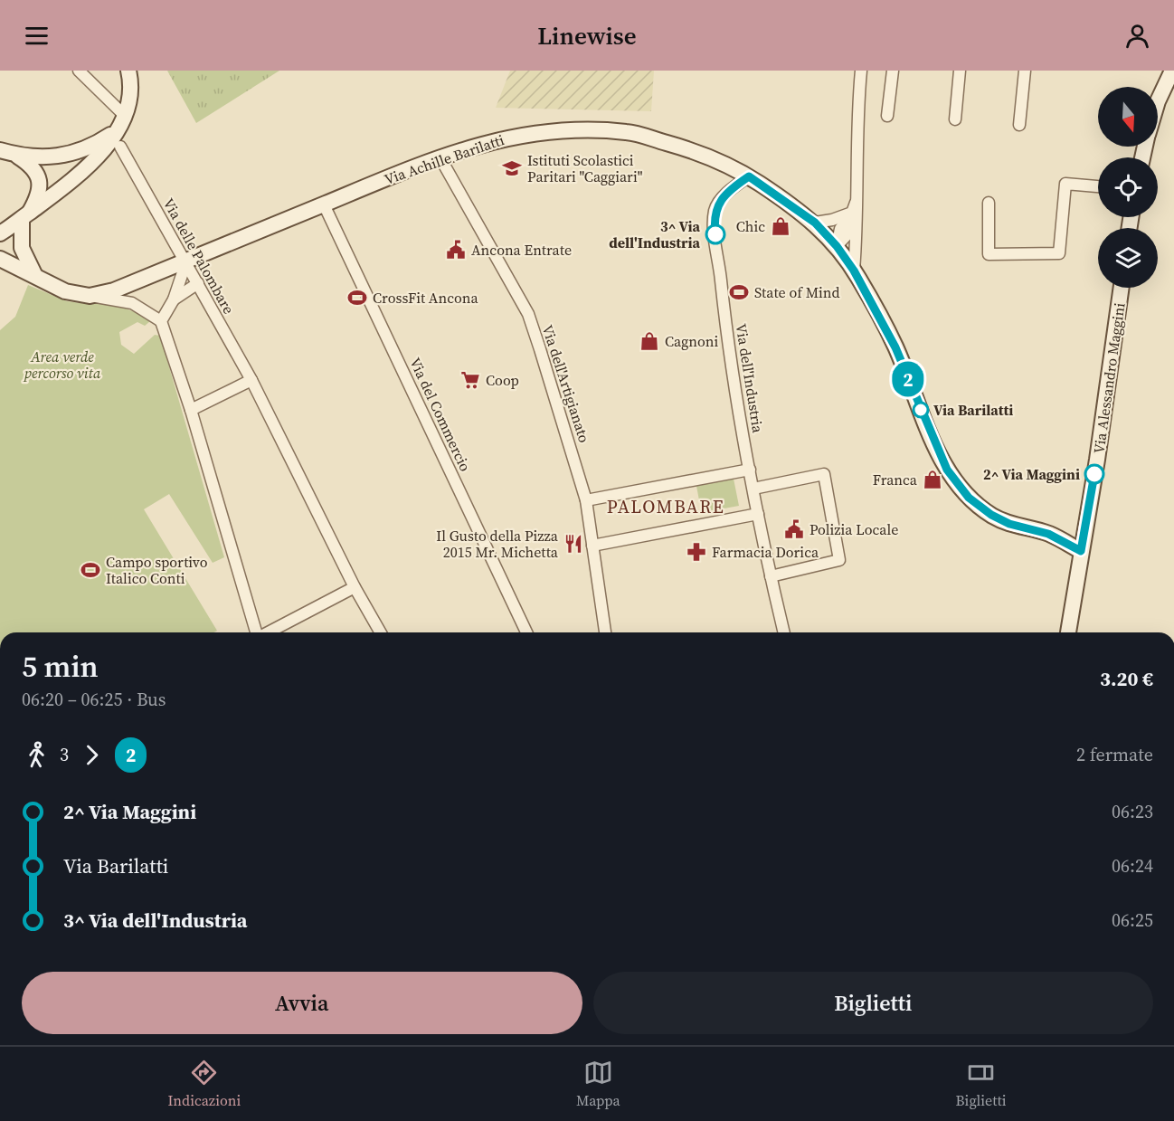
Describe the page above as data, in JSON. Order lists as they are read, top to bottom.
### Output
{
  "streets": {
    "street": [
      "Via Achille Barilatti",
      "Via delle Palombare",
      "Via dell'Industria",
      "Via Alessandro Maggini",
      "Via dell'Artigianato",
      "Via del Commercio"
    ]
  },
  "crossings": [
    ["Via Achille Barilatti", "Via delle Palombare"],
    ["Via Achille Barilatti", "Via dell'Industria"],
    ["Via Achille Barilatti", "Via Alessandro Maggini"],
    ["Via Achille Barilatti", "Via dell'Artigianato"],
    ["Via Achille Barilatti", "Via del Commercio"]
  ],
  "districts": ["PALOMBARE"],
  "parks": ["Area verde percorso vita"],
  "places": {
    "school or university": ["Istituti Scolastici Paritari \"Caggiari\""],
    "shop": ["Chic", "Cagnoni", "Franca"],
    "other": ["3^ Via dell'Industria", "Via Barilatti", "2^ Via Maggini"],
    "public building": ["Ancona Entrate", "Polizia Locale"],
    "sports": ["State of Mind", "CrossFit Ancona", "Campo sportivo Italico Conti"],
    "supermarket": ["Coop"],
    "restaurant": ["Il Gusto della Pizza 2015 Mr. Michetta"],
    "pharmacy": ["Farmacia Dorica"]
  },
  "lines": ["bus line 2"],
  "north": "bottom",
  "page": {
    "header": "Linewise",
    "on_map": "2",
    "heading": ["5 min", "06:20 – 06:25 · Bus", "3.20 €"],
    "legs": ["3", "2", "2 fermate"],
    "list": [
      {
        "name": "2^ Via Maggini",
        "value": "06:23"
      },
      {
        "name": "Via Barilatti",
        "value": "06:24"
      },
      {
        "name": "3^ Via dell'Industria",
        "value": "06:25"
      }
    ],
    "buttons": ["Avvia", "Biglietti"],
    "tabs": ["Indicazioni", "Mappa", "Biglietti"]
  }
}
